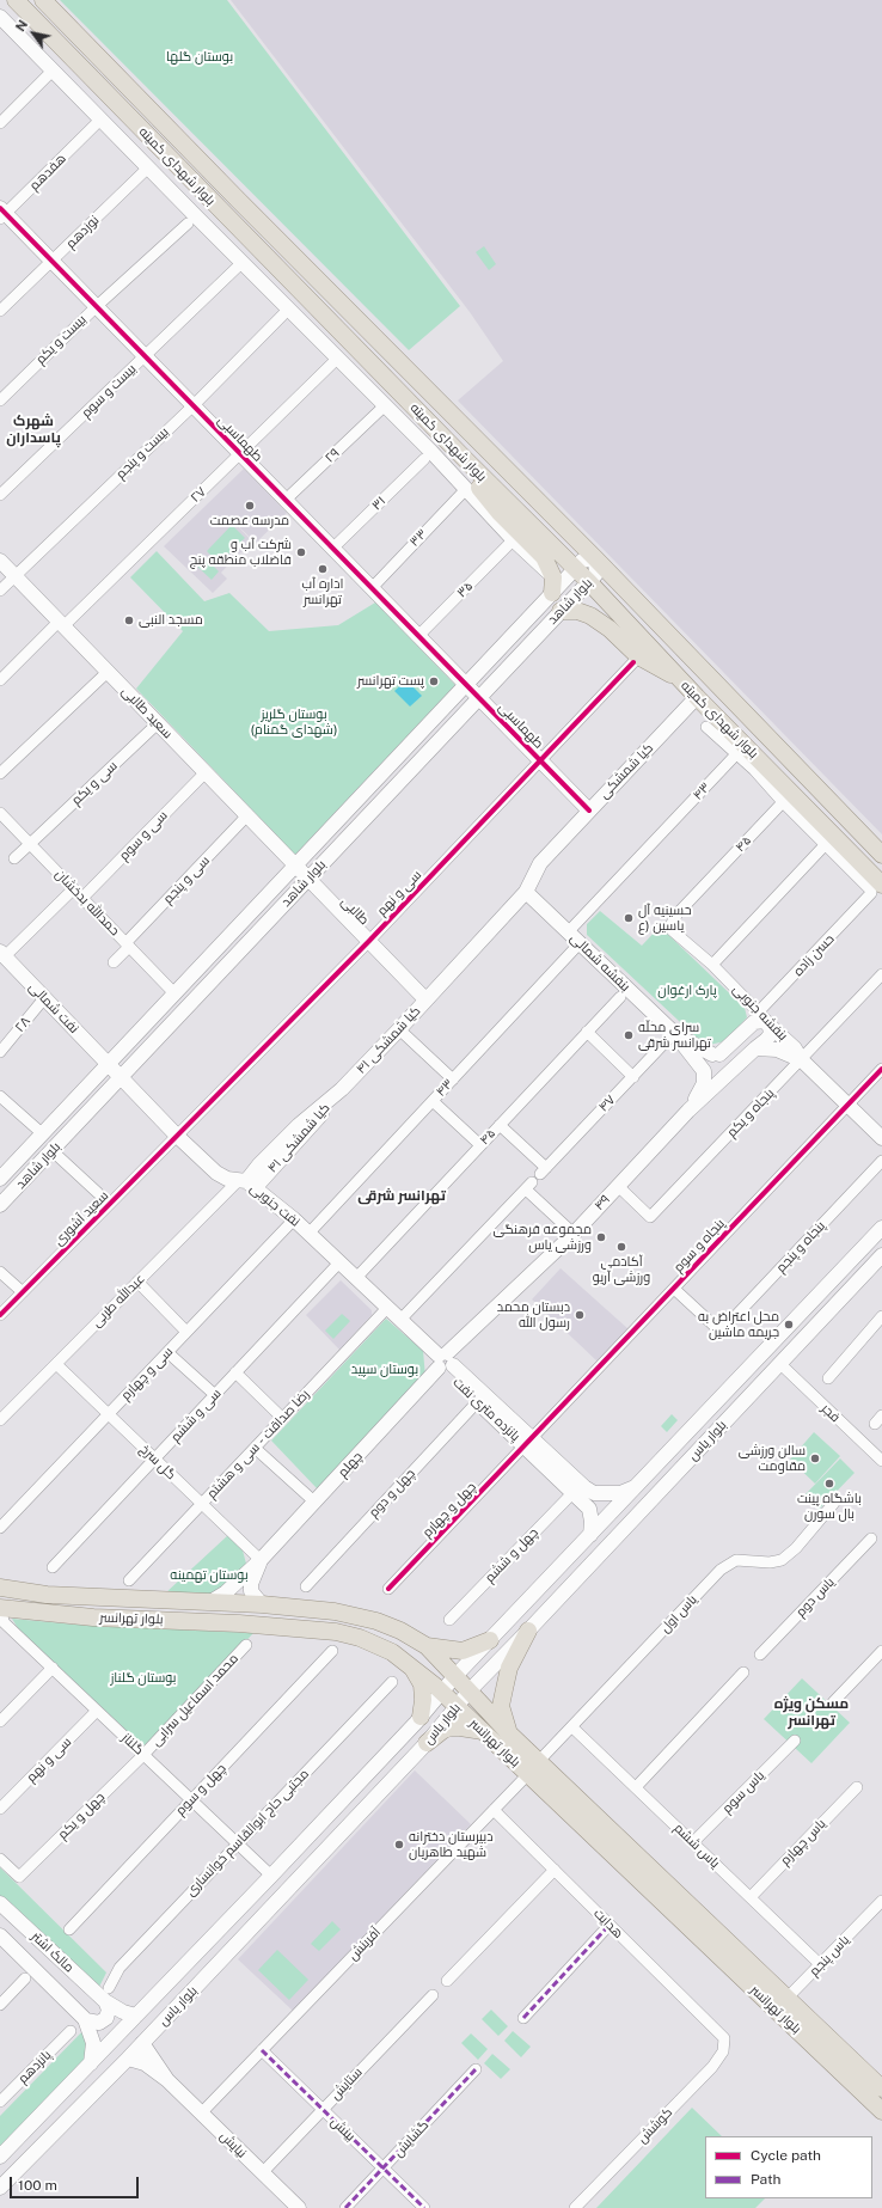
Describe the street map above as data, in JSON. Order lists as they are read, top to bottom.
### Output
{
  "streets": {
    "main road": ["بلوار شهدای کمیته", "بلوار تهرانسر"],
    "street": [
      "هفدهم",
      "نوزدهم",
      "بیست و یکم",
      "بیست و سوم",
      "طهماسبی",
      "بیست و پنجم",
      "۲۹",
      "۲۷",
      "۳۱",
      "۳۳",
      "۳۵",
      "بلوار شاهد",
      "سعید طالبی",
      "کیا شمشکی",
      "سی و یکم",
      "۴۳",
      "سی و سوم",
      "۴۵",
      "سی و پنجم",
      "سی و نهم",
      "حمدالله بدخشان",
      "طالبی",
      "حسن زاده",
      "بنفشه شمالی",
      "نفت شمالی",
      "بنفشه جنوبی",
      "۲۸",
      "۴۱ کیا شمشکی",
      "۴۷",
      "پنجاه و یکم",
      "کیا شمشکی ۴۱",
      "۴۹",
      "نفت جنوبی",
      "سعید آشوری",
      "پنجاه و سوم",
      "پنجاه و پنجم",
      "عبدالله طربی",
      "سی و چهارم",
      "پانزده متری نفت",
      "فجر",
      "سی و ششم",
      "بلوار یاس",
      "رضا صداقت - سی و هشتم",
      "گل سرخ",
      "چهلم",
      "چهل و دوم",
      "چهل و چهارم",
      "چهل و ششم",
      "یاس دوم",
      "یاس اول",
      "محمد اسماعیل سرابی",
      "گلناز",
      "چهل و سوم",
      "یاس سوم",
      "چهل و یکم",
      "مجتبی حاج ابوالقاسم خوانساری",
      "یاس چهارم",
      "یاس ششم",
      "هدایت",
      "آفرینش",
      "مالک اشتر",
      "یاس پنجم",
      "پانزدهم",
      "ستایش",
      "کوشش",
      "بینش",
      "گشایش",
      "نیایش"
    ]
  },
  "crossings": [
    ["بلوار شهدای کمیته", "بلوار شاهد"],
    ["بلوار شهدای کمیته", "کیا شمشکی"],
    ["هفدهم", "طهماسبی"],
    ["نوزدهم", "طهماسبی"],
    ["بیست و یکم", "طهماسبی"],
    ["بیست و سوم", "طهماسبی"],
    ["طهماسبی", "بیست و پنجم"],
    ["طهماسبی", "۲۹"],
    ["طهماسبی", "۲۷"],
    ["طهماسبی", "۳۱"],
    ["طهماسبی", "۳۳"],
    ["طهماسبی", "۳۵"],
    ["طهماسبی", "بلوار شاهد"],
    ["طهماسبی", "کیا شمشکی"],
    ["طهماسبی", "سی و نهم"],
    ["بیست و پنجم", "سعید طالبی"],
    ["۲۷", "سعید طالبی"],
    ["بلوار شاهد", "سعید طالبی"],
    ["بلوار شاهد", "حمدالله بدخشان"],
    ["بلوار شاهد", "طالبی"],
    ["بلوار شاهد", "نفت شمالی"],
    ["بلوار شاهد", "نفت جنوبی"],
    ["سعید طالبی", "سی و یکم"],
    ["سعید طالبی", "سی و سوم"],
    ["سعید طالبی", "سی و پنجم"],
    ["سعید طالبی", "طالبی"],
    ["کیا شمشکی", "بنفشه شمالی"],
    ["کیا شمشکی", "۴۱ کیا شمشکی"],
    ["سی و یکم", "حمدالله بدخشان"],
    ["۴۳", "بنفشه شمالی"],
    ["۴۳", "نفت جنوبی"],
    ["سی و سوم", "حمدالله بدخشان"],
    ["۴۵", "بنفشه جنوبی"],
    ["۴۵", "۴۷"],
    ["۴۵", "نفت جنوبی"],
    ["سی و پنجم", "حمدالله بدخشان"],
    ["سی و نهم", "طالبی"],
    ["سی و نهم", "نفت جنوبی"],
    ["سی و نهم", "سعید آشوری"],
    ["سی و نهم", "گلناز"],
    ["طالبی", "۴۱ کیا شمشکی"],
    ["حسن زاده", "بنفشه جنوبی"],
    ["بنفشه شمالی", "۴۱ کیا شمشکی"],
    ["بنفشه شمالی", "۴۷"],
    ["نفت شمالی", "۲۸"],
    ["نفت شمالی", "نفت جنوبی"],
    ["بنفشه جنوبی", "پنجاه و یکم"],
    ["بنفشه جنوبی", "پنجاه و سوم"],
    ["۴۱ کیا شمشکی", "کیا شمشکی ۴۱"],
    ["پنجاه و یکم", "۴۹"],
    ["کیا شمشکی ۴۱", "نفت جنوبی"],
    ["کیا شمشکی ۴۱", "عبدالله طربی"],
    ["۴۹", "نفت جنوبی"],
    ["۴۹", "پانزده متری نفت"],
    ["۴۹", "چهلم"],
    ["نفت جنوبی", "سعید آشوری"],
    ["نفت جنوبی", "عبدالله طربی"],
    ["نفت جنوبی", "سی و چهارم"],
    ["نفت جنوبی", "پانزده متری نفت"],
    ["نفت جنوبی", "سی و ششم"],
    ["نفت جنوبی", "رضا صداقت - سی و هشتم"],
    ["نفت جنوبی", "چهلم"],
    ["پنجاه و سوم", "پنجاه و پنجم"],
    ["پنجاه و سوم", "پانزده متری نفت"],
    ["پنجاه و سوم", "چهل و چهارم"],
    ["عبدالله طربی", "گل سرخ"],
    ["سی و چهارم", "گل سرخ"],
    ["پانزده متری نفت", "بلوار یاس"],
    ["پانزده متری نفت", "چهلم"],
    ["پانزده متری نفت", "چهل و دوم"],
    ["پانزده متری نفت", "چهل و چهارم"],
    ["پانزده متری نفت", "چهل و ششم"],
    ["فجر", "بلوار یاس"],
    ["سی و ششم", "گل سرخ"],
    ["بلوار یاس", "بلوار تهرانسر"],
    ["بلوار یاس", "گلناز"],
    ["بلوار یاس", "مالک اشتر"],
    ["رضا صداقت - سی و هشتم", "گل سرخ"],
    ["گل سرخ", "چهلم"],
    ["چهلم", "بلوار تهرانسر"],
    ["یاس اول", "بلوار تهرانسر"],
    ["یاس اول", "یاس ششم"],
    ["یاس اول", "آفرینش"],
    ["بلوار تهرانسر", "گلناز"],
    ["بلوار تهرانسر", "آفرینش"],
    ["بلوار تهرانسر", "یاس پنجم"],
    ["محمد اسماعیل سرابی", "گلناز"],
    ["محمد اسماعیل سرابی", "چهل و یکم"],
    ["گلناز", "چهل و سوم"],
    ["گلناز", "چهل و یکم"],
    ["گلناز", "مجتبی حاج ابوالقاسم خوانساری"],
    ["یاس سوم", "یاس ششم"],
    ["مجتبی حاج ابوالقاسم خوانساری", "مالک اشتر"],
    ["یاس چهارم", "یاس ششم"],
    ["یاس ششم", "یاس پنجم"],
    ["هدایت", "آفرینش"],
    ["هدایت", "کوشش"],
    ["آفرینش", "بینش"],
    ["آفرینش", "نیایش"],
    ["ستایش", "بینش"],
    ["ستایش", "نیایش"],
    ["بینش", "گشایش"]
  ],
  "districts": ["شهرک پاسداران", "تهرانسر شرقی", "مسکن ویژه تهرانسر"],
  "parks": [
    "بوستان گلها",
    "بوستان گلریز (شهدای گمنام)",
    "پارک ارغوان",
    "بوستان سپید",
    "بوستان تهمینه",
    "بوستان گلناز"
  ],
  "places": [
    "مدرسه عصمت",
    "شرکت آب و فاضلاب منطقه پنج",
    "اداره آب تهرانسر",
    "مسجد النبی",
    "پست تهرانسر",
    "حسینیه آل یاسین (ع",
    "سرای محلّه تهرانسر شرقی",
    "مجموعه فرهنگی ورزشی یاس",
    "آکادمی ورزشی آریو",
    "دبستان محمد رسول الله",
    "محل اعتراض به جریمه ماشین",
    "سالن ورزشی مقاومت",
    "باشگاه پینت بال سورن",
    "دبیرستان دخترانه شهید طاهریان"
  ],
  "legend": ["Cycle path", "Path"],
  "scale_bar": "100 m",
  "north": "top left"
}
